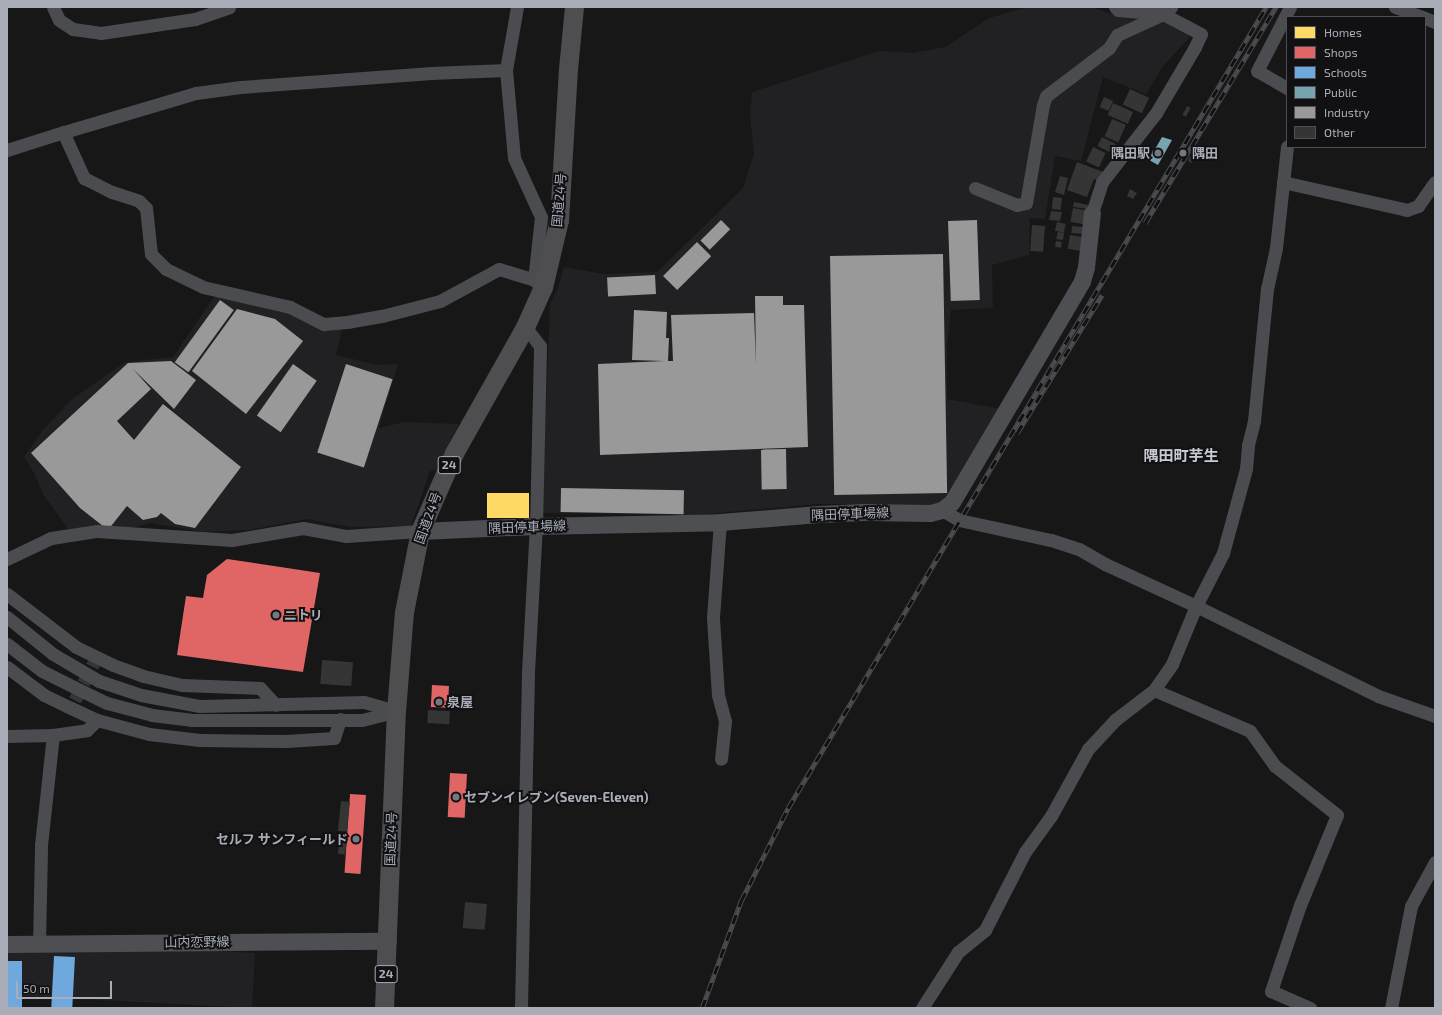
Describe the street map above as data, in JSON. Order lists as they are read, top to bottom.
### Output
{
  "streets": {
    "highway": ["国道24号", "24"],
    "main road": ["隅田停車場線", "山内恋野線"]
  },
  "crossings": [
    ["国道24号", "隅田停車場線"],
    ["国道24号", "山内恋野線"]
  ],
  "districts": ["隅田町芋生"],
  "places": [
    "隅田駅",
    "隅田",
    "ニトリ",
    "泉屋",
    "セブンイレブン(Seven-Eleven)",
    "セルフ サンフィールド"
  ],
  "legend": [
    "Homes",
    "Shops",
    "Schools",
    "Public",
    "Industry",
    "Other"
  ],
  "scale_bar": "50 m"
}
